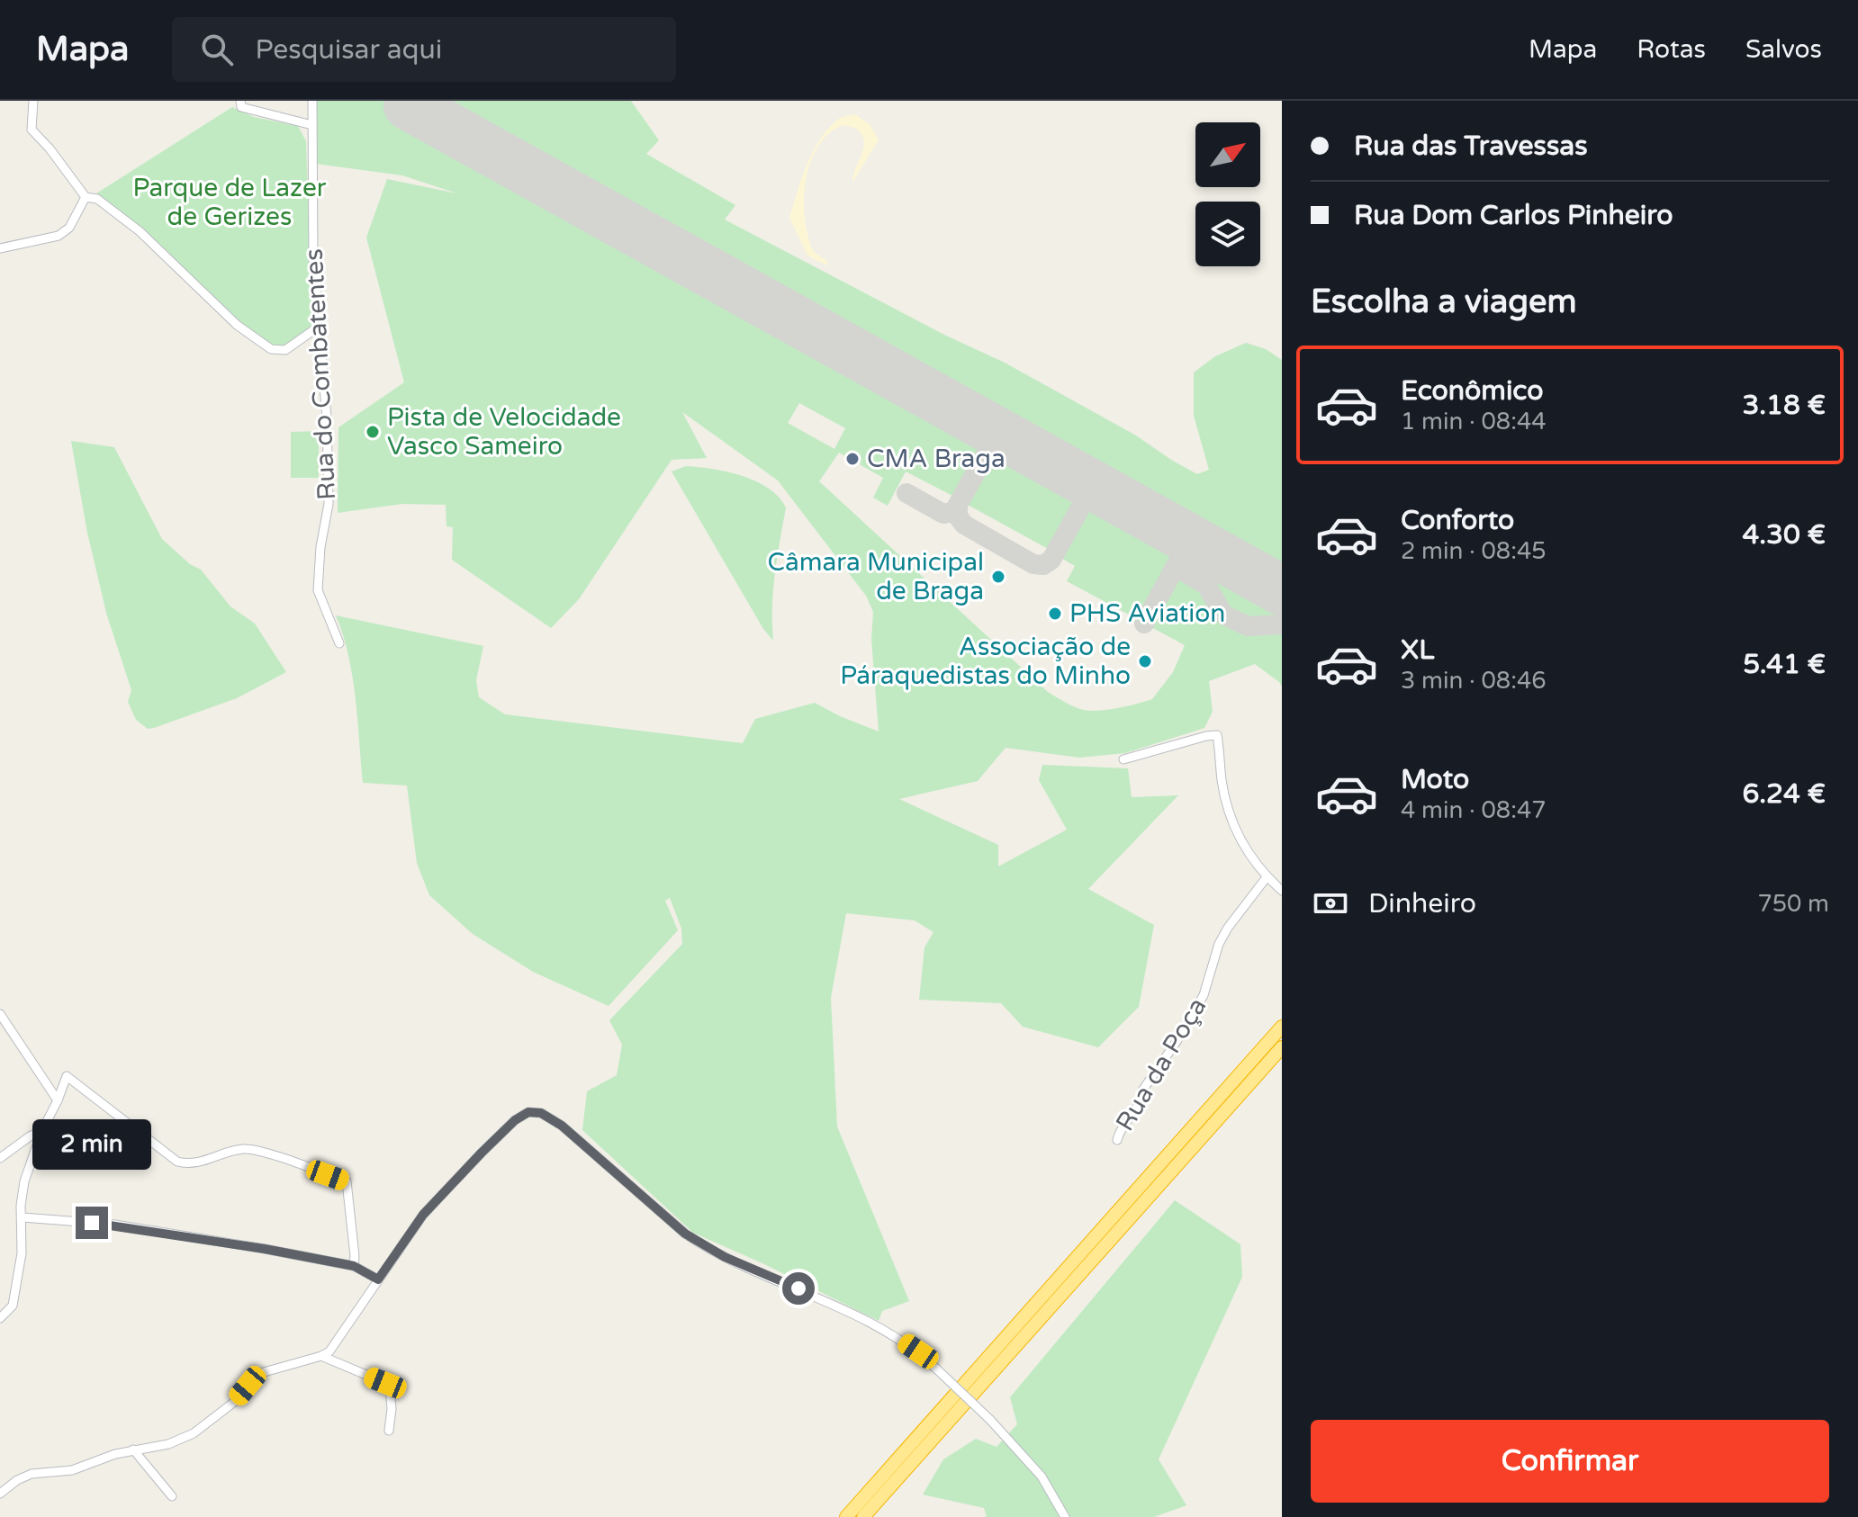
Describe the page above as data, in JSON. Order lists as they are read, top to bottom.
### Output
{
  "streets": {
    "street": ["Rua do Combatentes", "Rua da Poça"]
  },
  "parks": ["Parque de Lazer de Gerizes"],
  "places": [
    "Pista de Velocidade Vasco Sameiro",
    "CMA Braga",
    "Câmara Municipal de Braga",
    "PHS Aviation",
    "Associação de Páraquedistas do Minho"
  ],
  "north": "top right",
  "page": {
    "header": "Mapa",
    "search": "Pesquisar aqui",
    "nav": ["Mapa", "Rotas", "Salvos"],
    "banner": ["Rua das Travessas", "Rua Dom Carlos Pinheiro"],
    "heading": "Escolha a viagem",
    "list": [
      {
        "name": "Econômico",
        "note": "1 min · 08:44",
        "value": "3.18 €"
      },
      {
        "name": "Conforto",
        "note": "2 min · 08:45",
        "value": "4.30 €"
      },
      {
        "name": "XL",
        "note": "3 min · 08:46",
        "value": "5.41 €"
      },
      {
        "name": "Moto",
        "note": "4 min · 08:47",
        "value": "6.24 €"
      }
    ],
    "pay": ["Dinheiro", "750 m"],
    "bubble": "2 min",
    "buttons": "Confirmar"
  }
}
